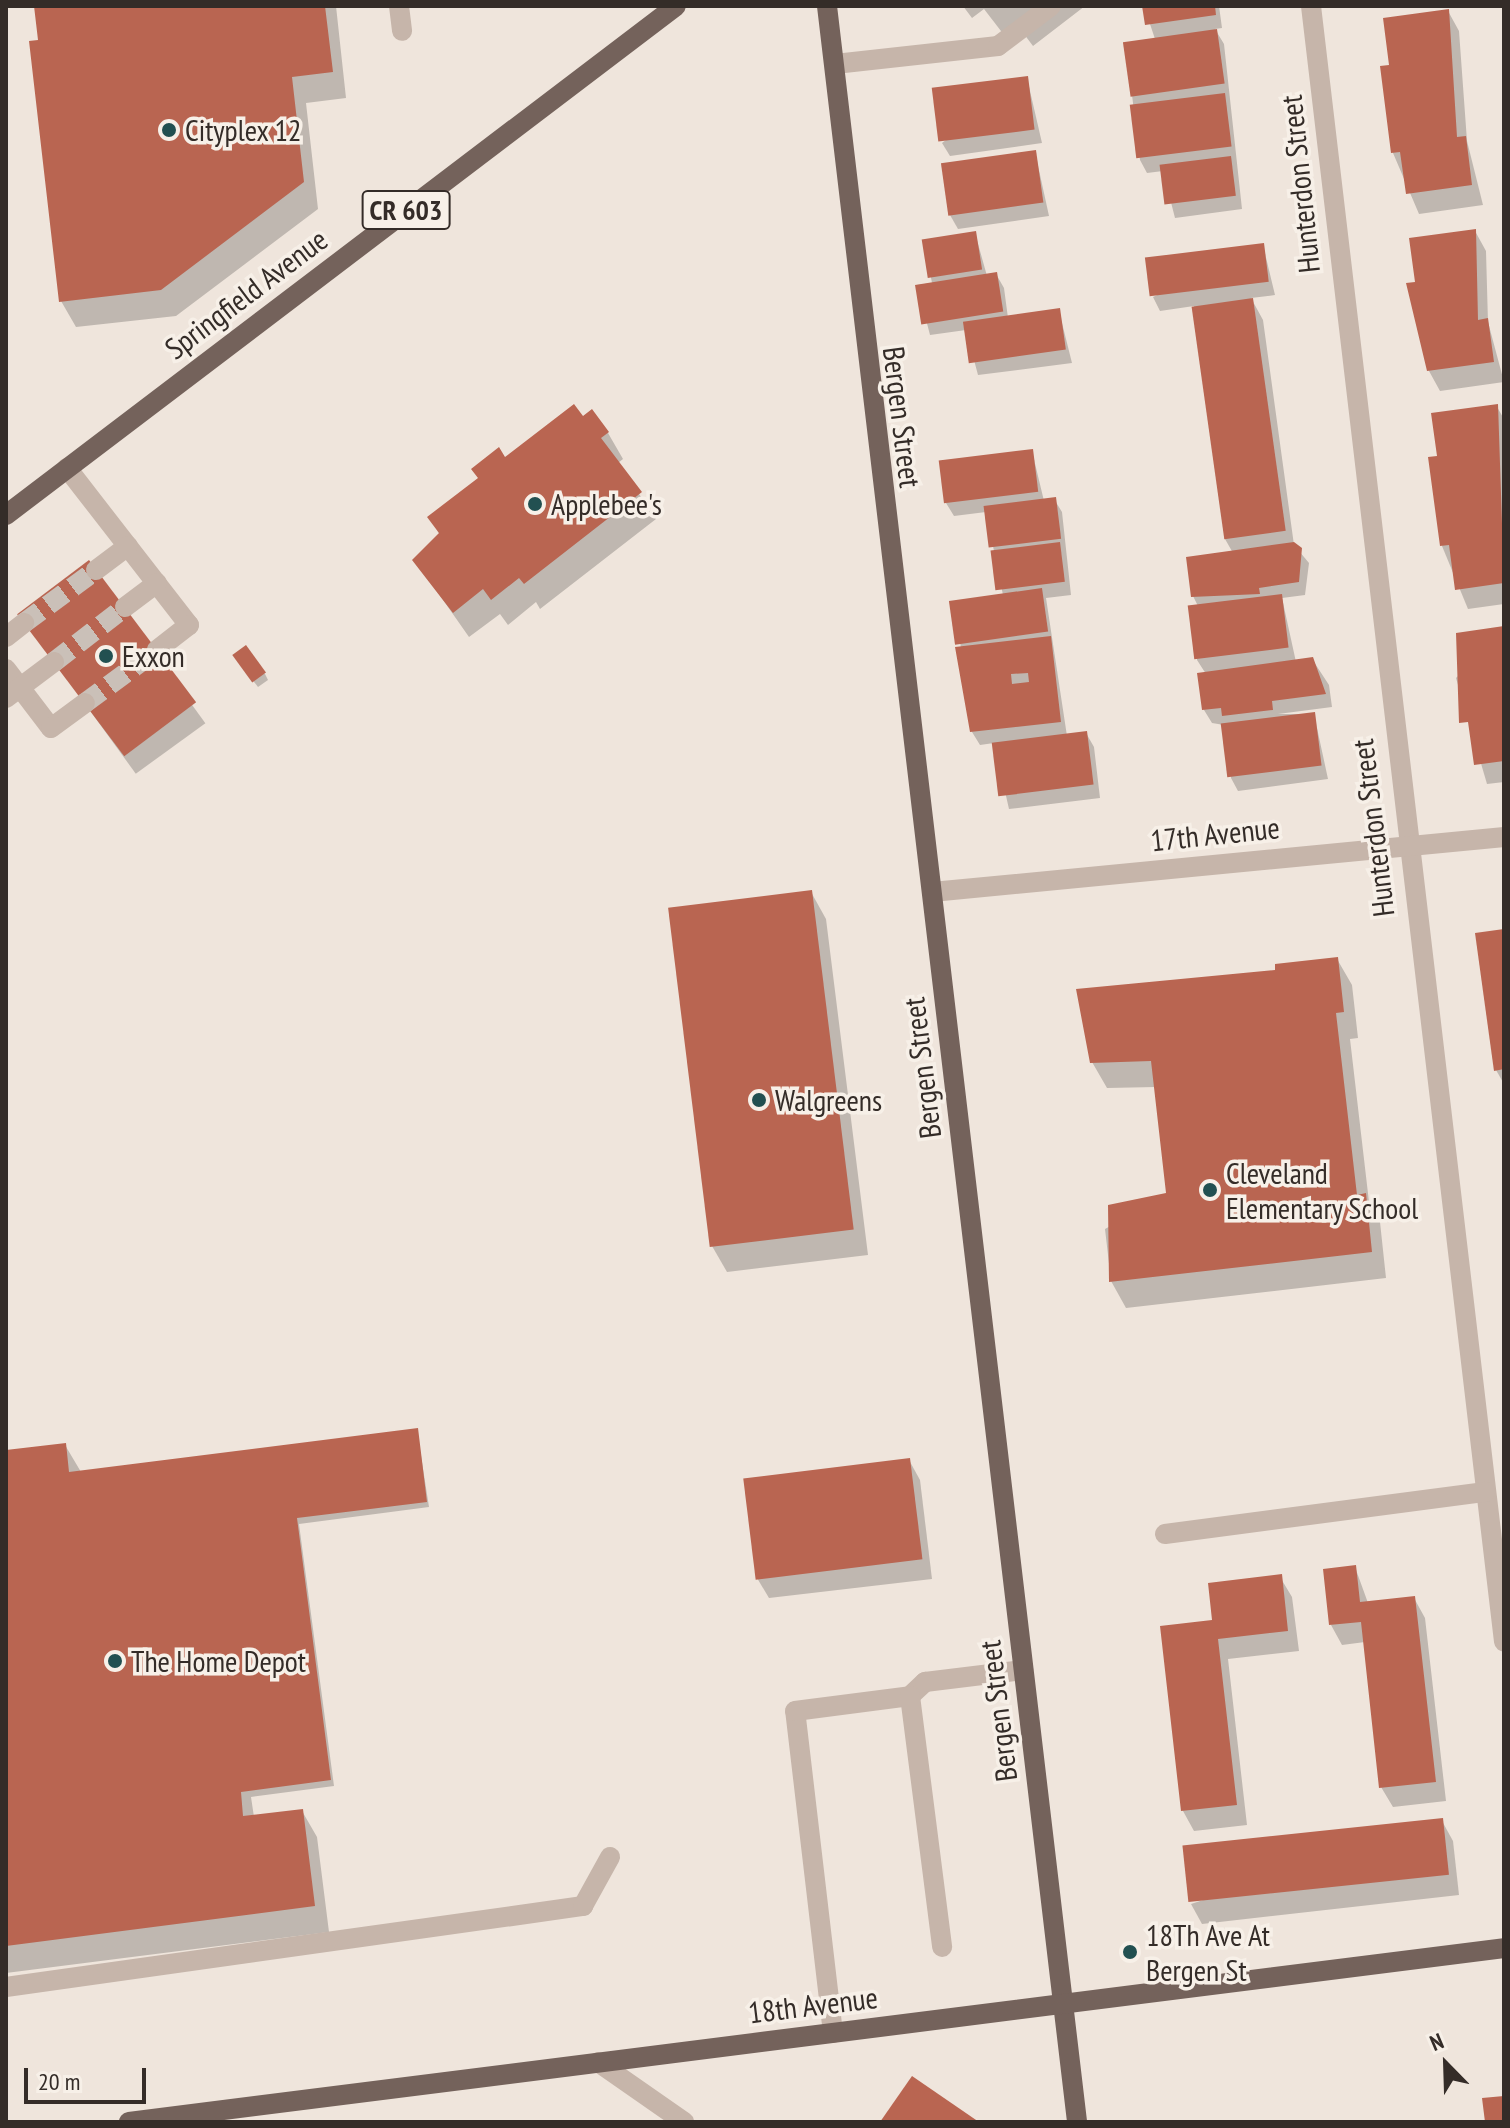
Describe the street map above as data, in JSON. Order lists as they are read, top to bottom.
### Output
{
  "streets": {
    "main road": [
      "CR 603",
      "Springfield Avenue",
      "Bergen Street",
      "18th Avenue"
    ],
    "street": ["Hunterdon Street", "17th Avenue"]
  },
  "crossings": [
    ["Hunterdon Street", "17th Avenue"],
    ["Bergen Street", "17th Avenue"],
    ["Bergen Street", "18th Avenue"]
  ],
  "places": [
    "Cityplex 12",
    "Applebee's",
    "Exxon",
    "Walgreens",
    "Cleveland Elementary School",
    "The Home Depot",
    "18Th Ave At Bergen St"
  ],
  "scale_bar": "20 m",
  "north": "top left"
}
